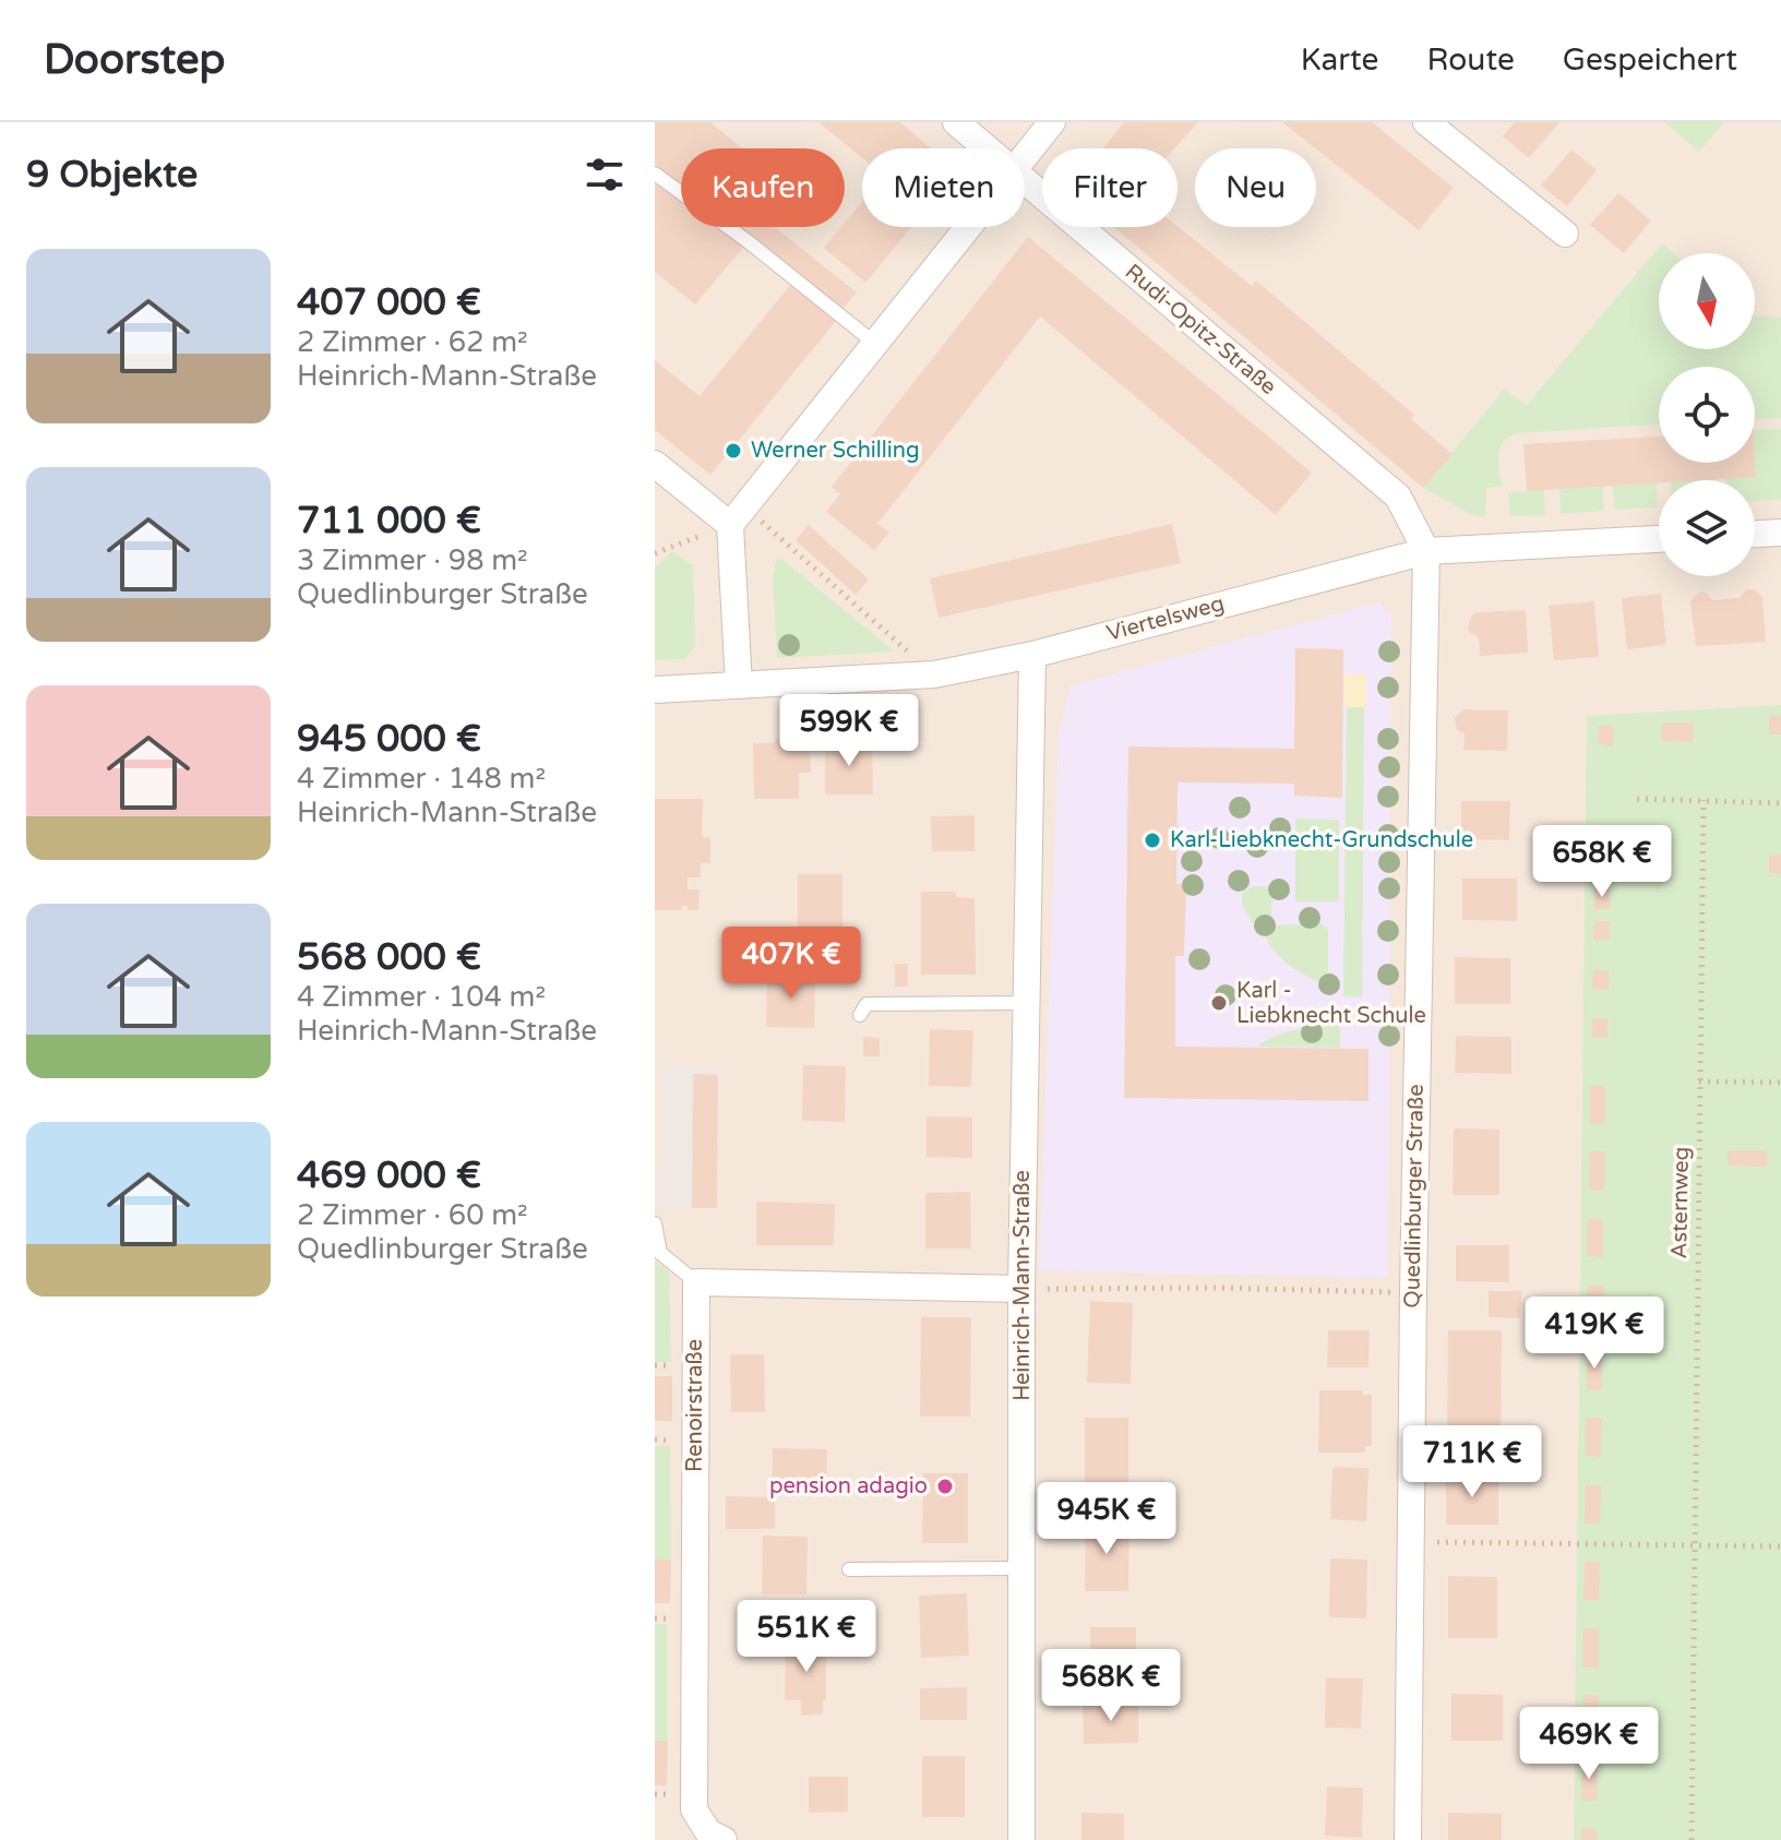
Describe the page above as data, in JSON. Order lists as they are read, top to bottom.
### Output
{
  "streets": {
    "street": [
      "Rudi-Opitz-Straße",
      "Viertelsweg",
      "Quedlinburger Straße",
      "Heinrich-Mann-Straße",
      "Renoirstraße"
    ],
    "path": ["Asternweg"]
  },
  "crossings": [
    ["Rudi-Opitz-Straße", "Viertelsweg"],
    ["Rudi-Opitz-Straße", "Quedlinburger Straße"],
    ["Viertelsweg", "Quedlinburger Straße"],
    ["Viertelsweg", "Heinrich-Mann-Straße"]
  ],
  "places": [
    "Werner Schilling",
    "Karl-Liebknecht-Grundschule",
    "Karl - Liebknecht Schule",
    "pension adagio"
  ],
  "north": "bottom",
  "page": {
    "header": "Doorstep",
    "nav": ["Karte", "Route", "Gespeichert"],
    "heading": "9 Objekte",
    "chip": [
      "Kaufen",
      "Mieten",
      "Filter",
      "Neu"
    ],
    "list": [
      {
        "name": "407 000 €",
        "note": "2 Zimmer · 62 m² · Heinrich-Mann-Straße"
      },
      {
        "name": "711 000 €",
        "note": "3 Zimmer · 98 m² · Quedlinburger Straße"
      },
      {
        "name": "945 000 €",
        "note": "4 Zimmer · 148 m² · Heinrich-Mann-Straße"
      },
      {
        "name": "568 000 €",
        "note": "4 Zimmer · 104 m² · Heinrich-Mann-Straße"
      },
      {
        "name": "469 000 €",
        "note": "2 Zimmer · 60 m² · Quedlinburger Straße"
      }
    ],
    "price": [
      "599K €",
      "658K €",
      "407K €",
      "419K €",
      "711K €",
      "945K €",
      "551K €",
      "568K €",
      "469K €"
    ]
  }
}
